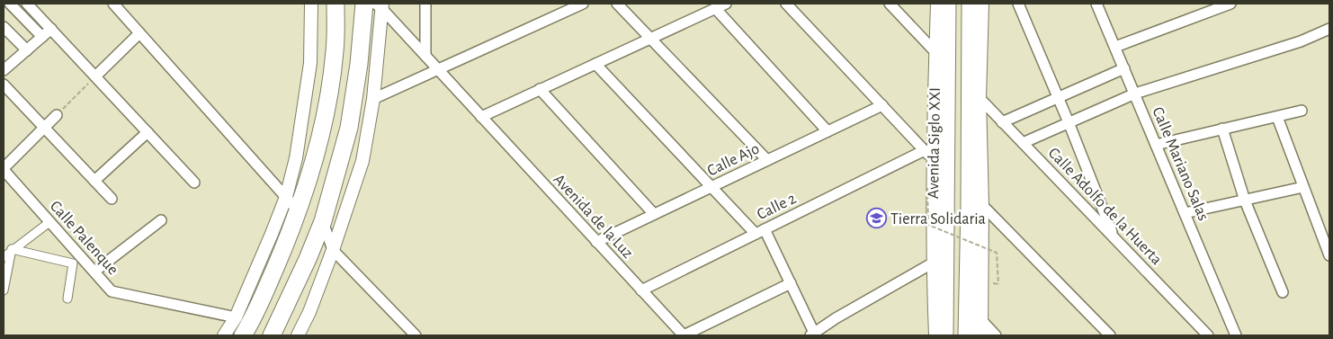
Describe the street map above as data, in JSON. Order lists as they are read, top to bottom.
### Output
{
  "streets": {
    "main road": ["Avenida Siglo XXI"],
    "street": [
      "Calle Ajo",
      "Calle Mariano Salas",
      "Calle 2",
      "Calle Adolfo de la Huerta",
      "Avenida de la Luz",
      "Calle Palenque"
    ]
  },
  "crossings": [
    ["Avenida Siglo XXI", "Calle 2"],
    ["Calle Ajo", "Avenida de la Luz"],
    ["Calle 2", "Avenida de la Luz"]
  ],
  "places": {
    "school or university": ["Tierra Solidaria"]
  }
}
